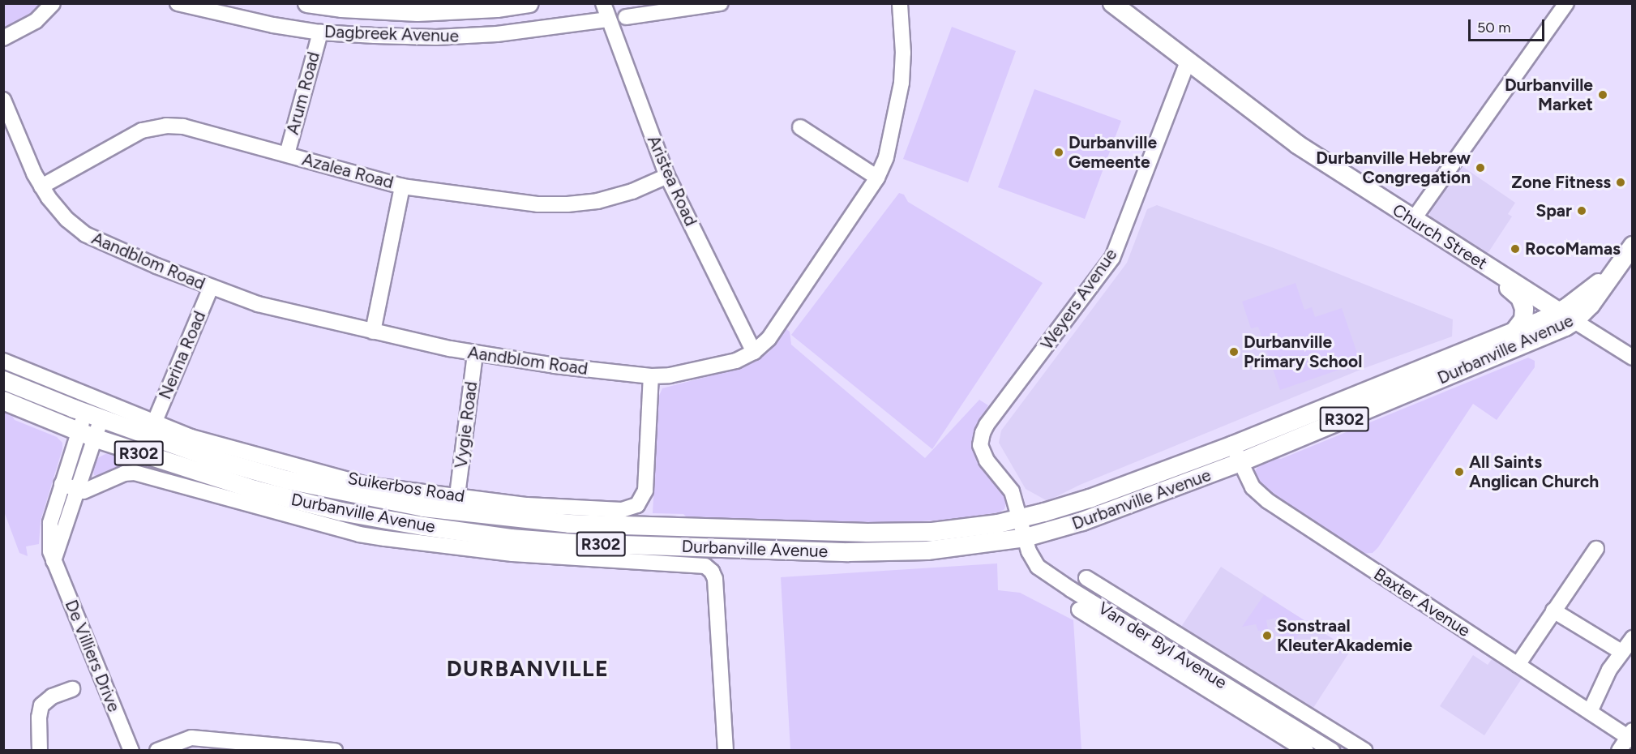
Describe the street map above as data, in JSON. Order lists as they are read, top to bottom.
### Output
{
  "streets": {
    "main road": ["Church Street", "Durbanville Avenue", "R302"],
    "street": [
      "Dagbreek Avenue",
      "Arum Road",
      "Azalea Road",
      "Aristea Road",
      "Aandblom Road",
      "Weyers Avenue",
      "Nerina Road",
      "Vygie Road",
      "Suikerbos Road",
      "Baxter Avenue",
      "Van der Byl Avenue",
      "De Villiers Drive"
    ]
  },
  "crossings": [
    ["Dagbreek Avenue", "Arum Road"],
    ["Dagbreek Avenue", "Aristea Road"],
    ["Arum Road", "Azalea Road"],
    ["Azalea Road", "Aristea Road"],
    ["Azalea Road", "Aandblom Road"],
    ["Aristea Road", "Aandblom Road"],
    ["Church Street", "Weyers Avenue"],
    ["Church Street", "Durbanville Avenue"],
    ["Aandblom Road", "Nerina Road"],
    ["Aandblom Road", "Vygie Road"],
    ["Aandblom Road", "Suikerbos Road"],
    ["Weyers Avenue", "Durbanville Avenue"],
    ["Weyers Avenue", "Van der Byl Avenue"],
    ["Durbanville Avenue", "Baxter Avenue"],
    ["Durbanville Avenue", "Van der Byl Avenue"],
    ["Durbanville Avenue", "De Villiers Drive"],
    ["Nerina Road", "Suikerbos Road"],
    ["Vygie Road", "Suikerbos Road"]
  ],
  "districts": ["DURBANVILLE"],
  "places": [
    "Durbanville Market",
    "Durbanville Gemeente",
    "Durbanville Hebrew Congregation",
    "Zone Fitness",
    "Spar",
    "RocoMamas",
    "Durbanville Primary School",
    "All Saints Anglican Church",
    "Sonstraal KleuterAkademie"
  ],
  "scale_bar": "50 m"
}
